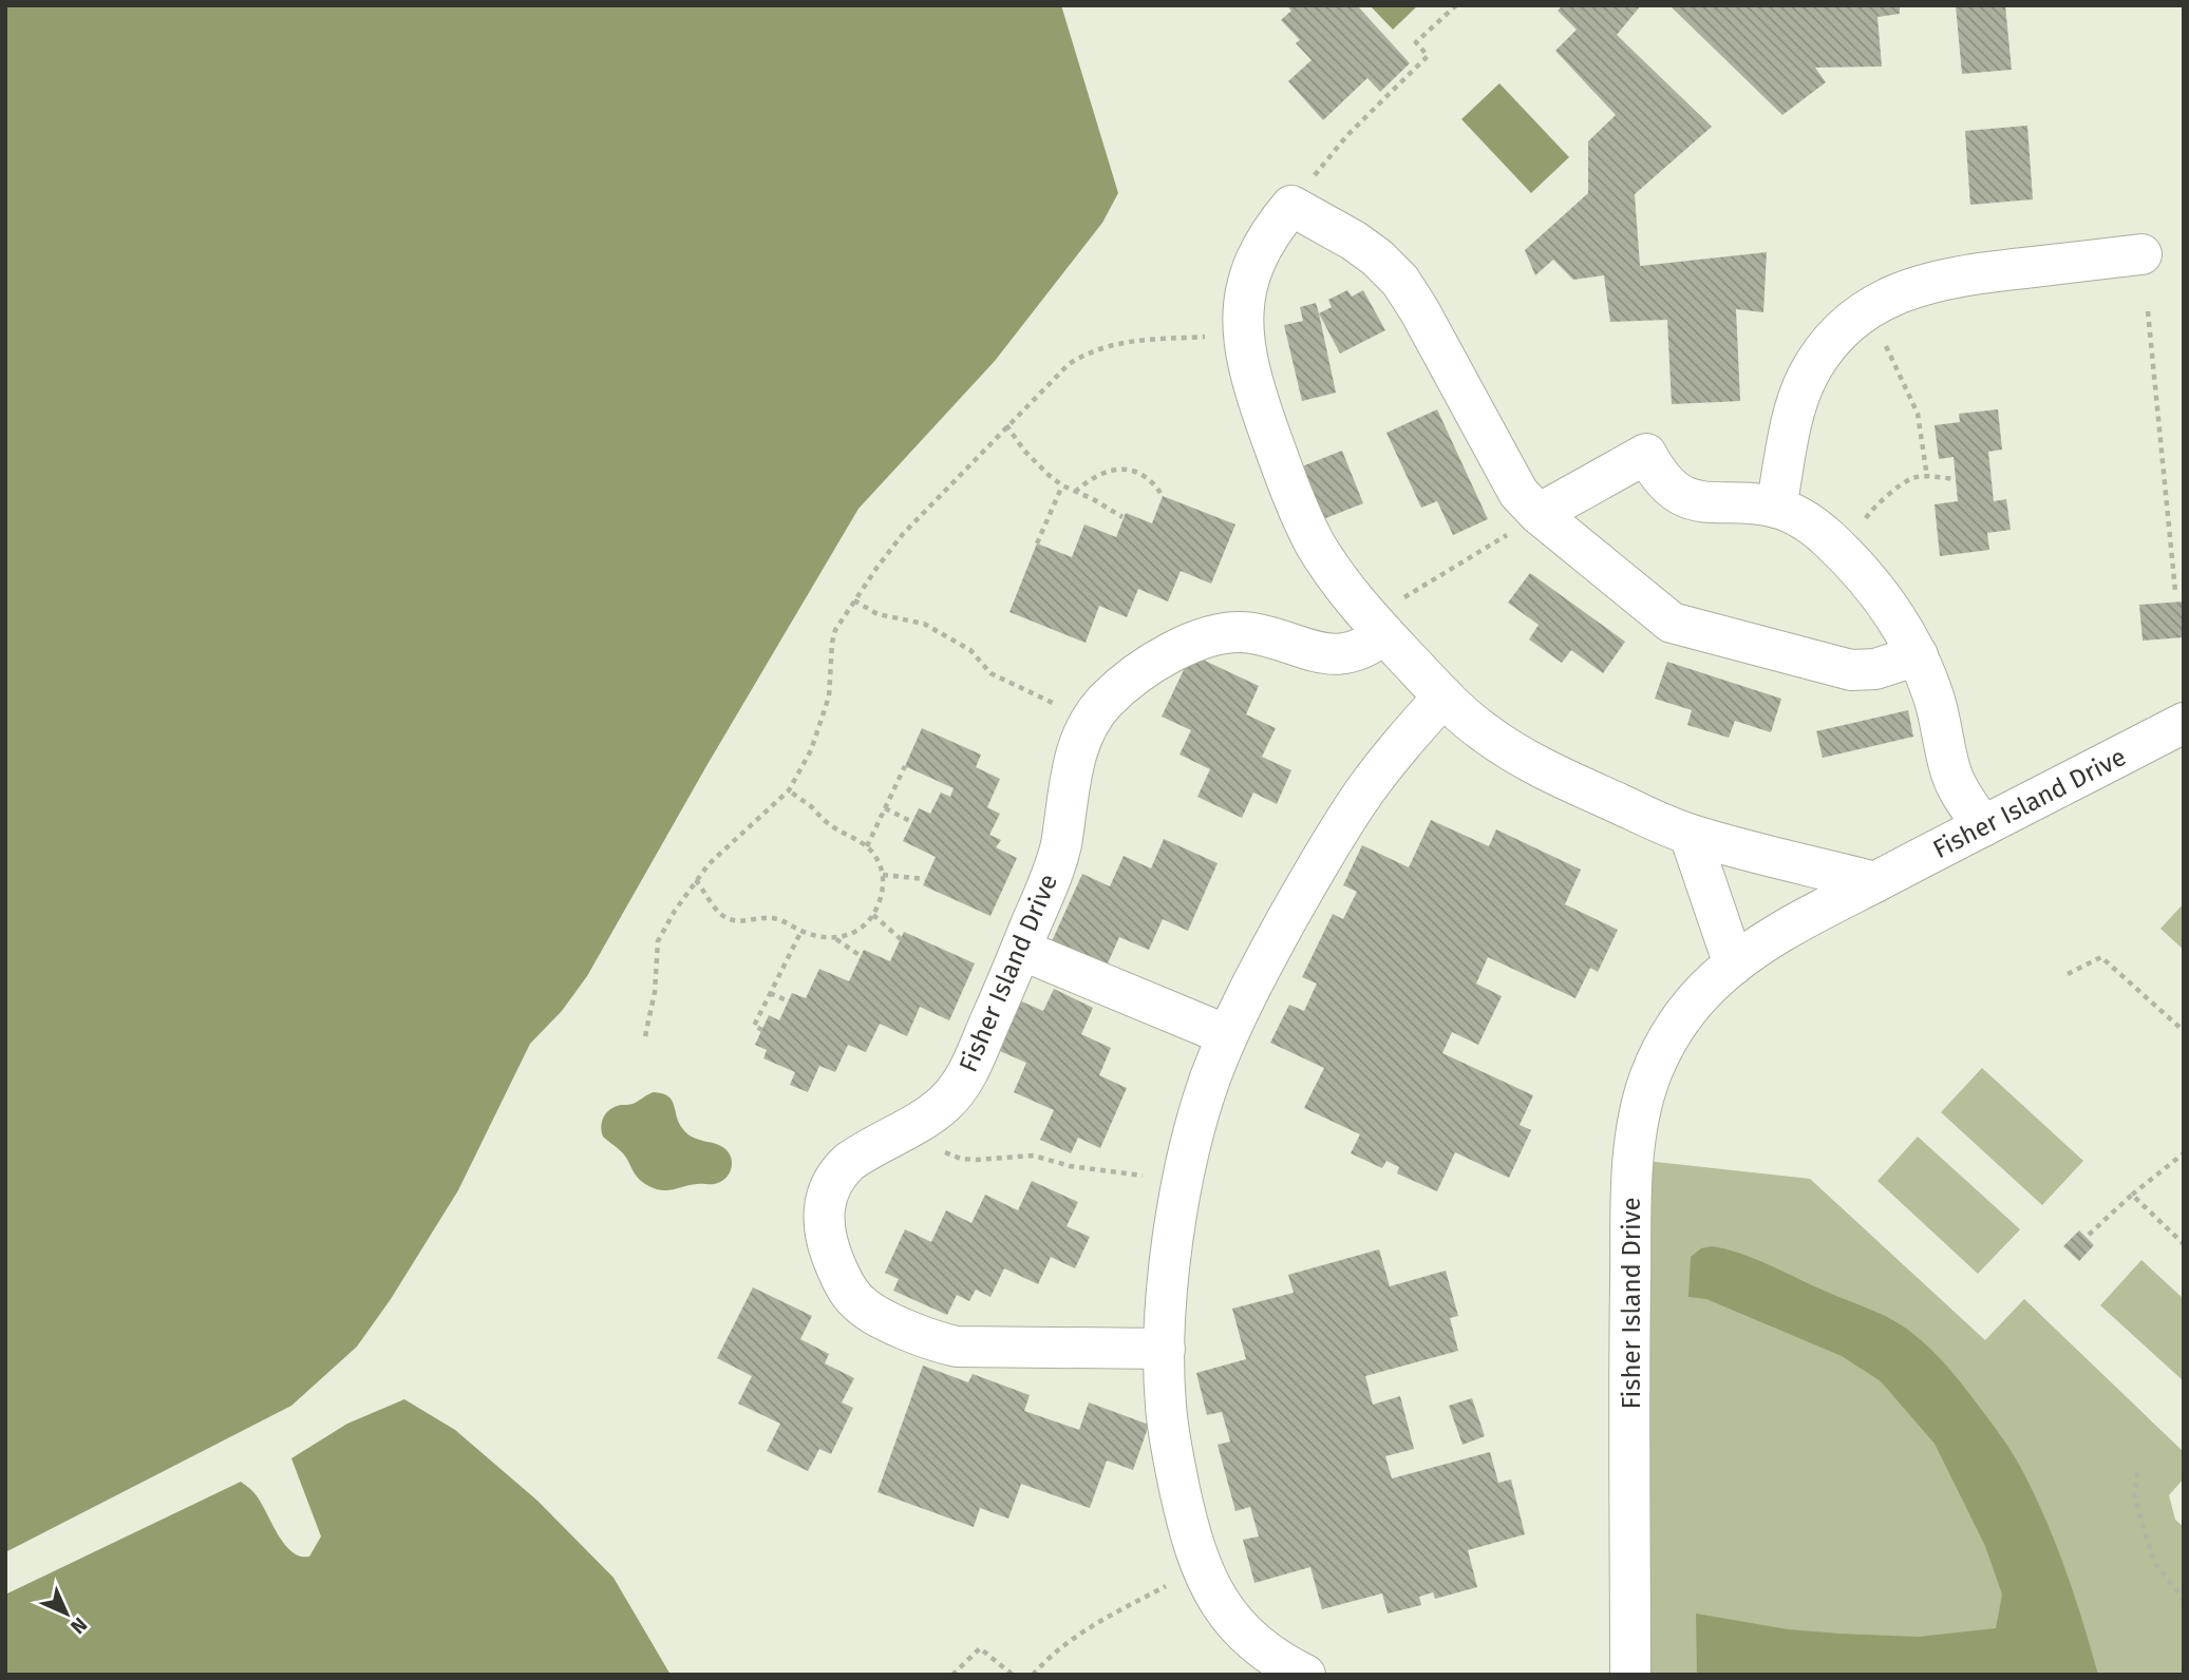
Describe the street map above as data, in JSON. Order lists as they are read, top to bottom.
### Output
{
  "streets": {
    "street": ["Fisher Island Drive"]
  },
  "north": "bottom right"
}
